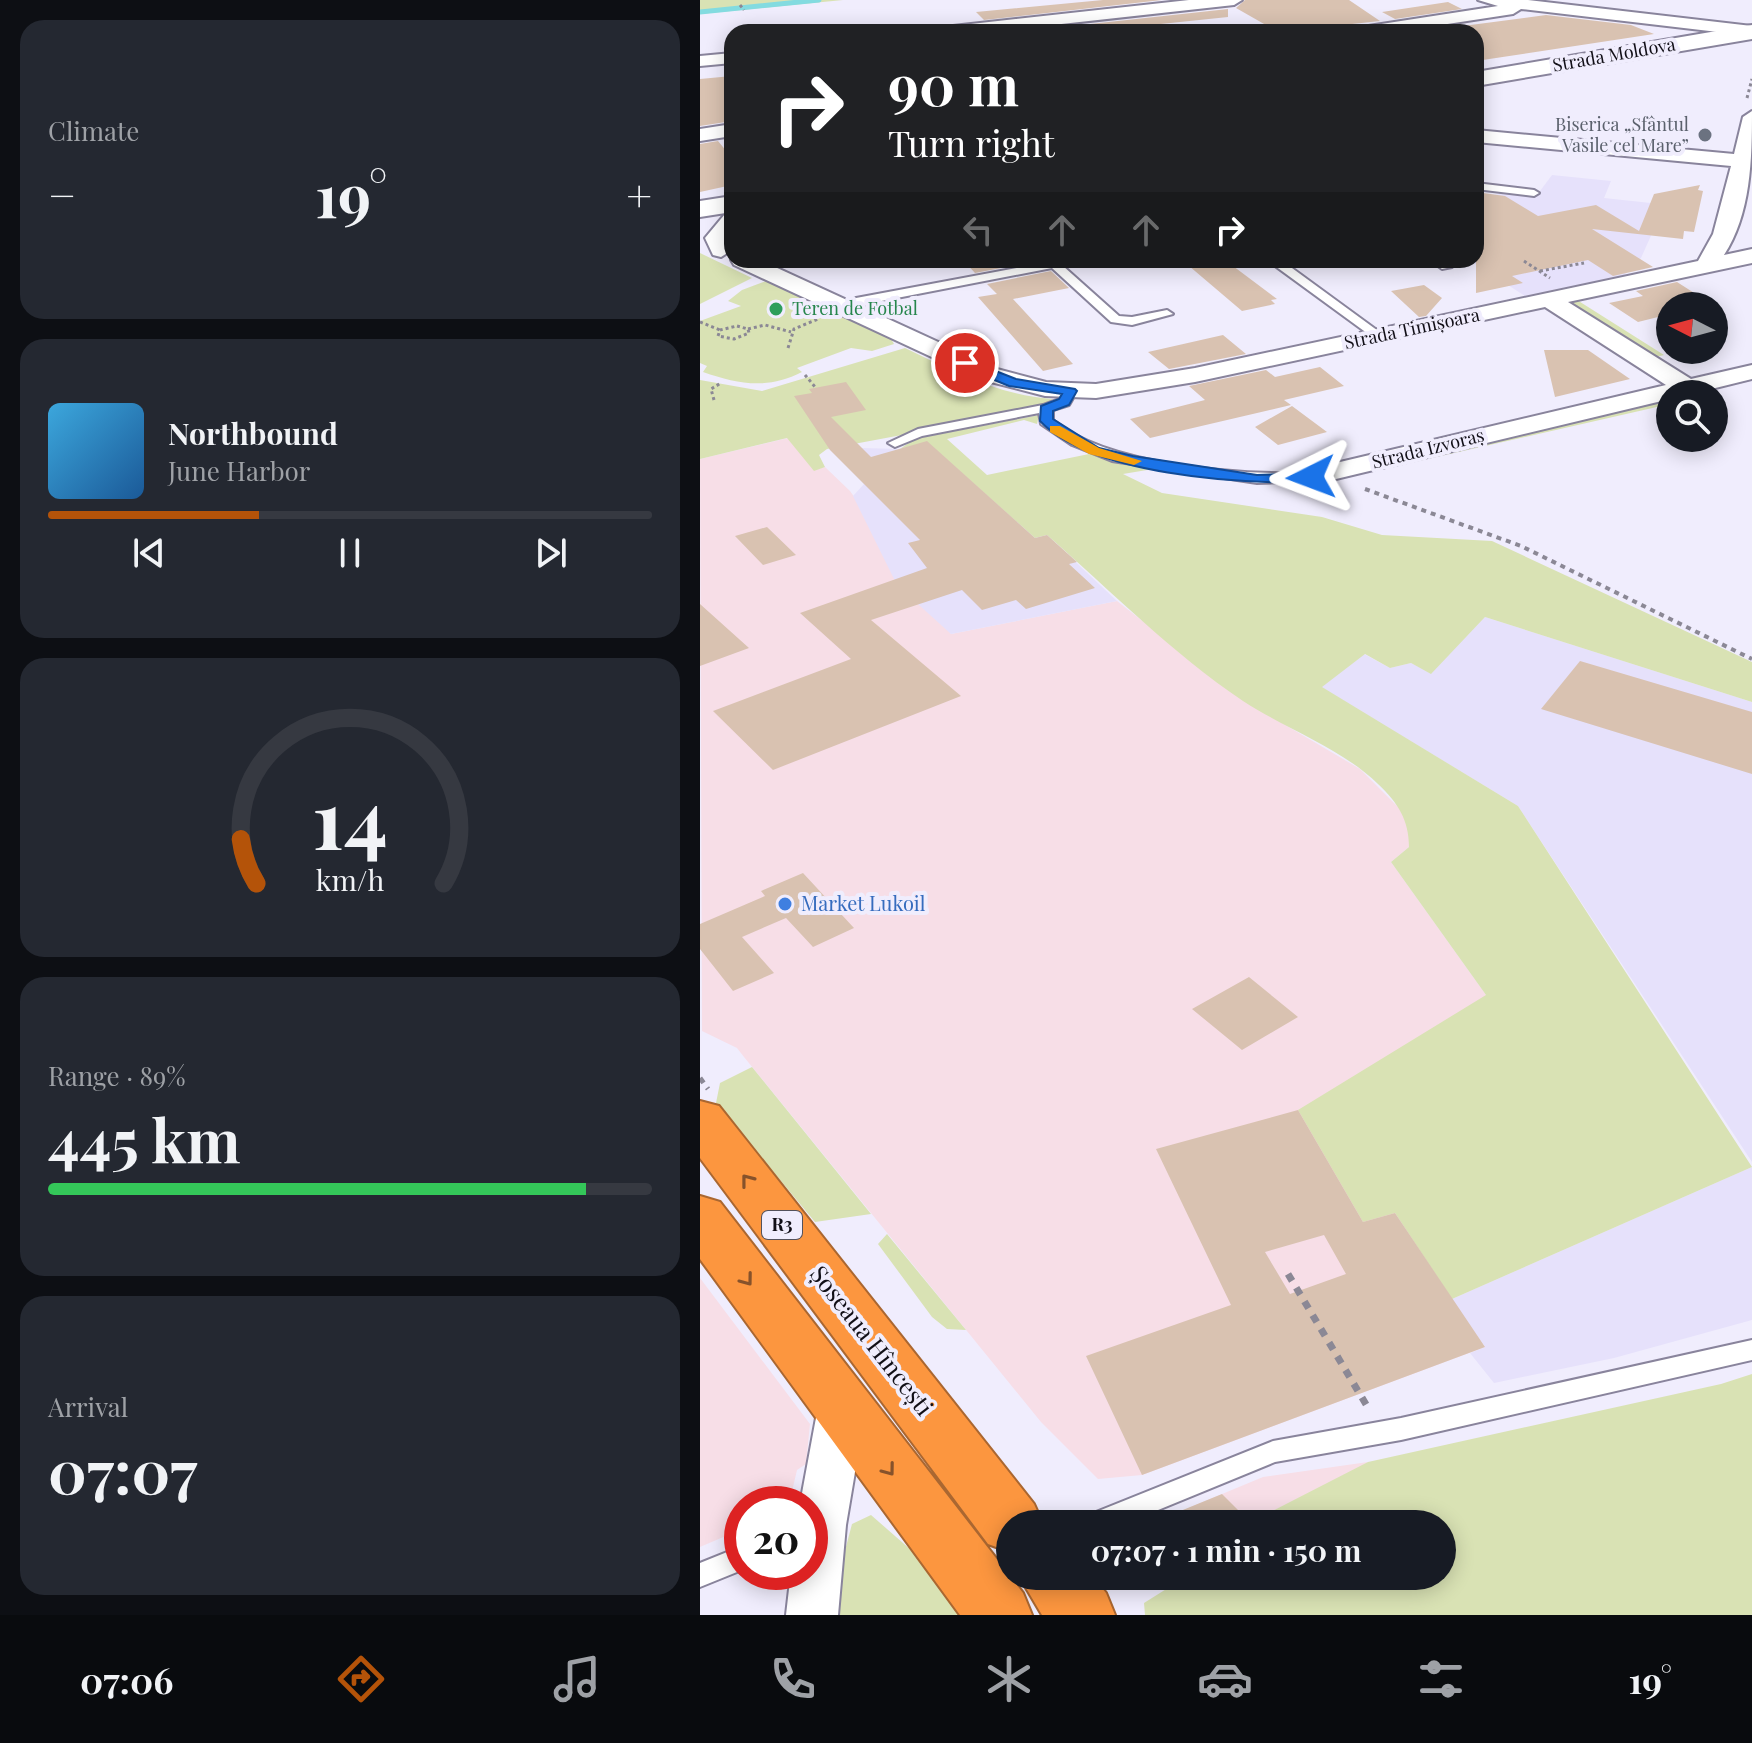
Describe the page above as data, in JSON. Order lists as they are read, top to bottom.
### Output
{
  "streets": {
    "highway": ["R3", "Șoseaua Hîncești"],
    "street": ["Strada Moldova", "Strada Timișoara", "Strada Izvoraș"]
  },
  "places": ["Biserica „Sfântul Vasile cel Mare”", "Teren de Fotbal", "Market Lukoil"],
  "north": "left",
  "page": {
    "tile": [
      "Climate",
      ["Range · 89%", "445 km"],
      ["Arrival", "07:07"]
    ],
    "turn": ["90 m", "Turn right"],
    "heat": ["−", "19°", "+"],
    "song": ["Northbound", "June Harbor"],
    "limit": "20",
    "trip": "07:07 · 1 min · 150 m",
    "tabs": ["07:06", "19°"],
    "gauge": ["14", "km/h"]
  }
}
